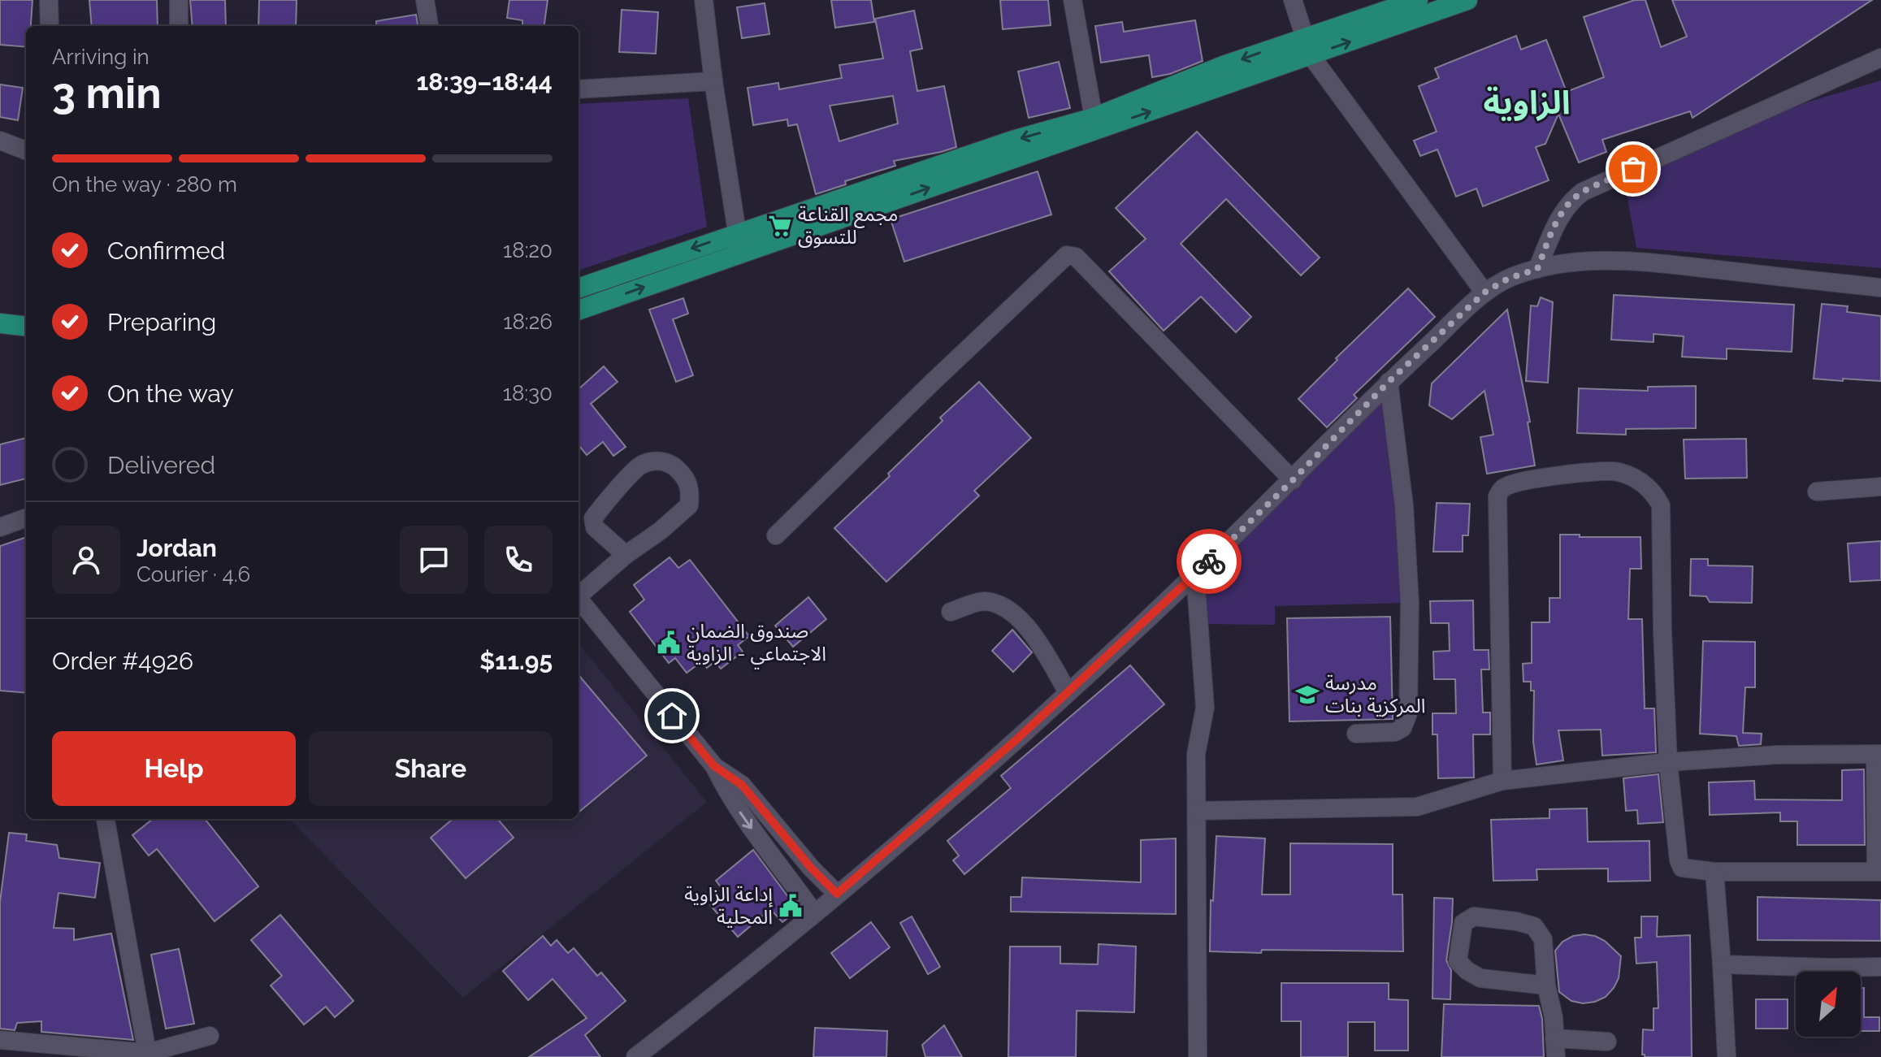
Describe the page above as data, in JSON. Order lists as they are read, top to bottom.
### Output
{
  "districts": ["الزاوية"],
  "places": {
    "supermarket": ["مجمع القناعة للتسوق"],
    "public building": ["صندوق الضمان الاجتماعي - الزاوية", "إداعة الزاوية المحلية"],
    "school or university": ["مدرسة المركزية بنات"]
  },
  "north": "top right",
  "page": {
    "heading": ["3 min", "Arriving in", "18:39–18:44"],
    "panel": [
      "Jordan",
      "Courier · 4.6",
      "Order #4926",
      "$11.95"
    ],
    "bar": "On the way · 280 m",
    "list": [
      ["Confirmed", "18:20"],
      ["Preparing", "18:26"],
      ["On the way", "18:30"],
      "Delivered"
    ],
    "buttons": ["Help", "Share"]
  }
}
